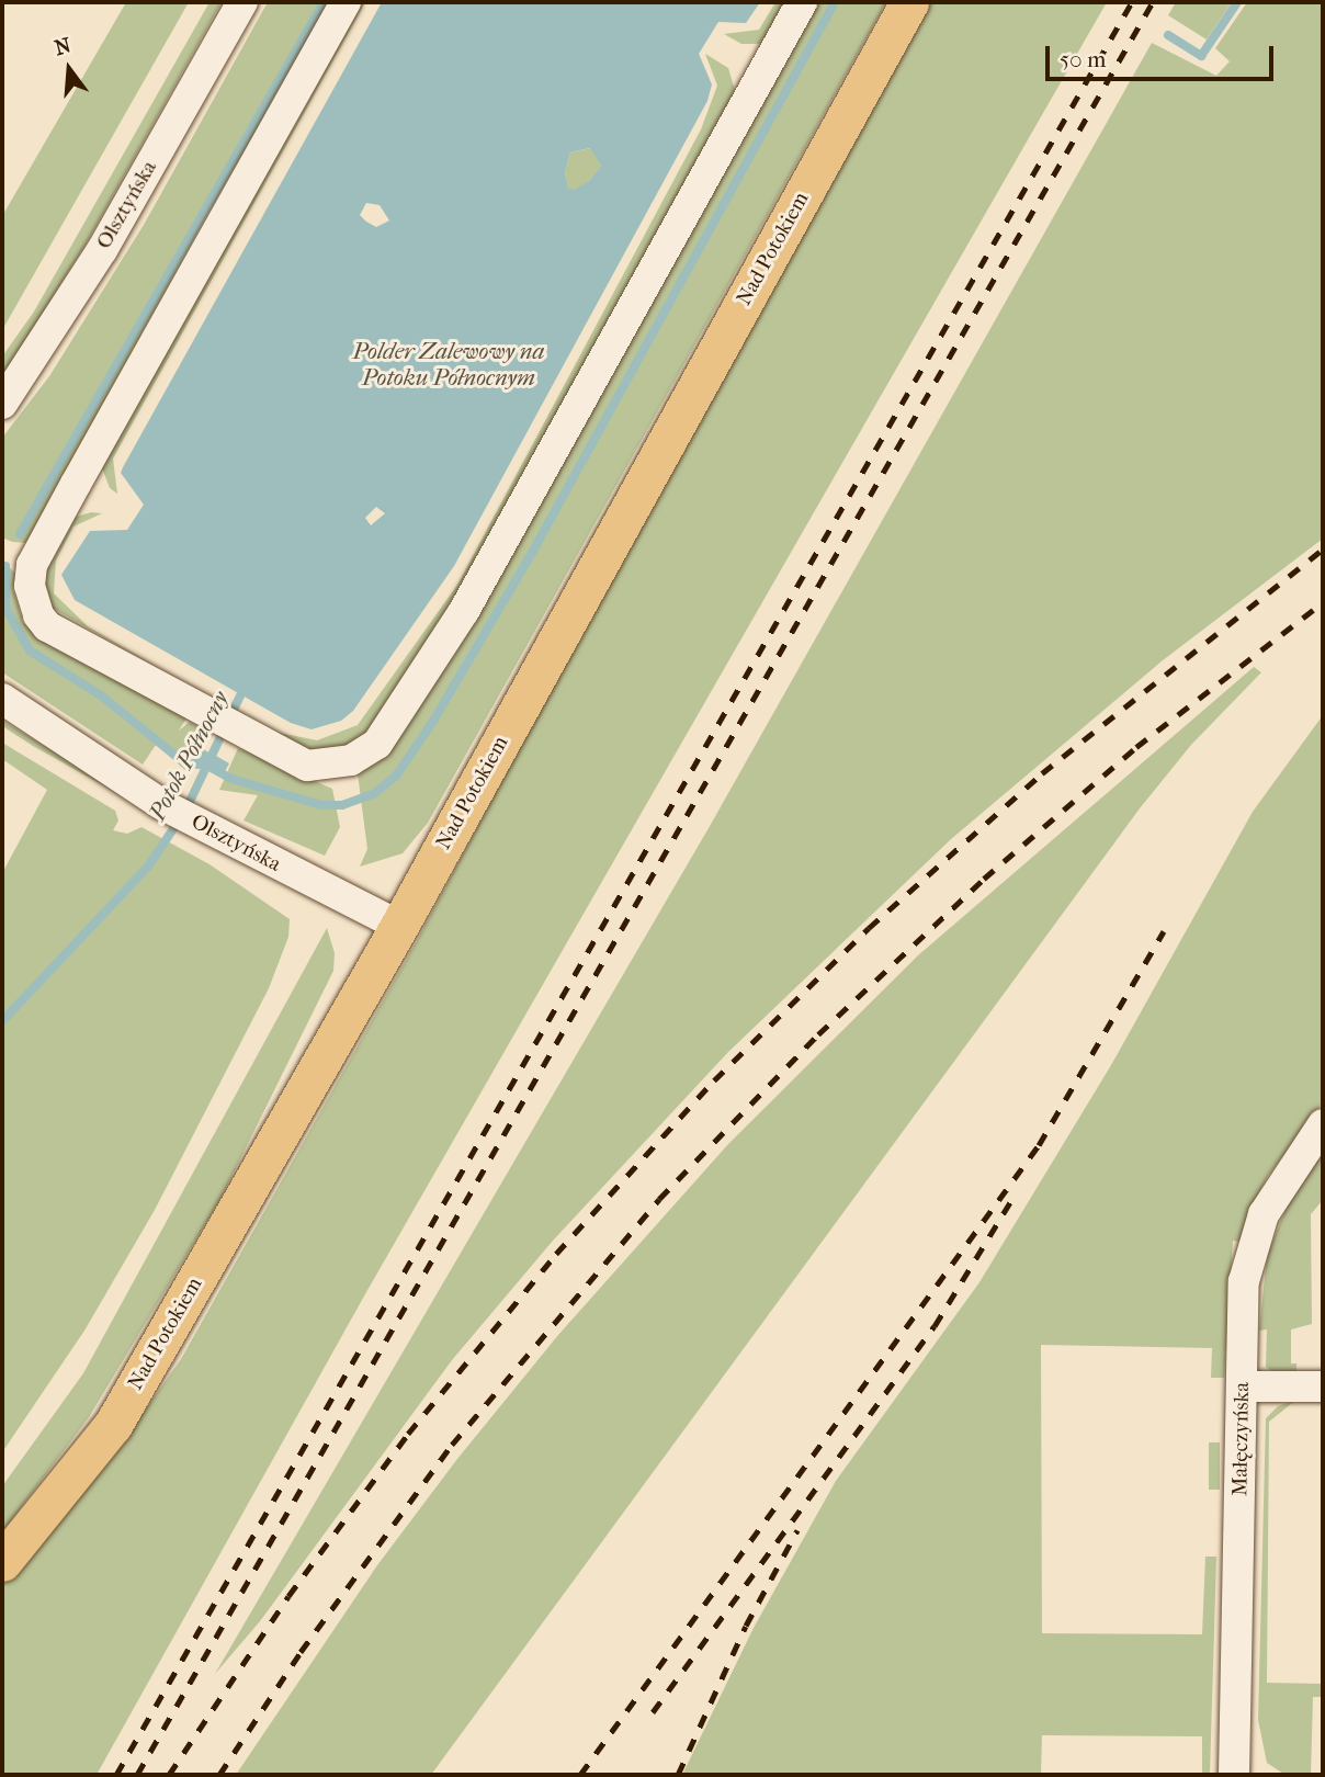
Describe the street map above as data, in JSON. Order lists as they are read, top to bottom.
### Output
{
  "streets": {
    "main road": ["Nad Potokiem"],
    "street": ["Olsztyńska", "Małęczyńska"]
  },
  "crossings": [
    ["Olsztyńska", "Nad Potokiem"]
  ],
  "water": ["Polder Zalewowy na Potoku Północnym", "Potok Północny"],
  "scale_bar": "50 m",
  "north": "top"
}
